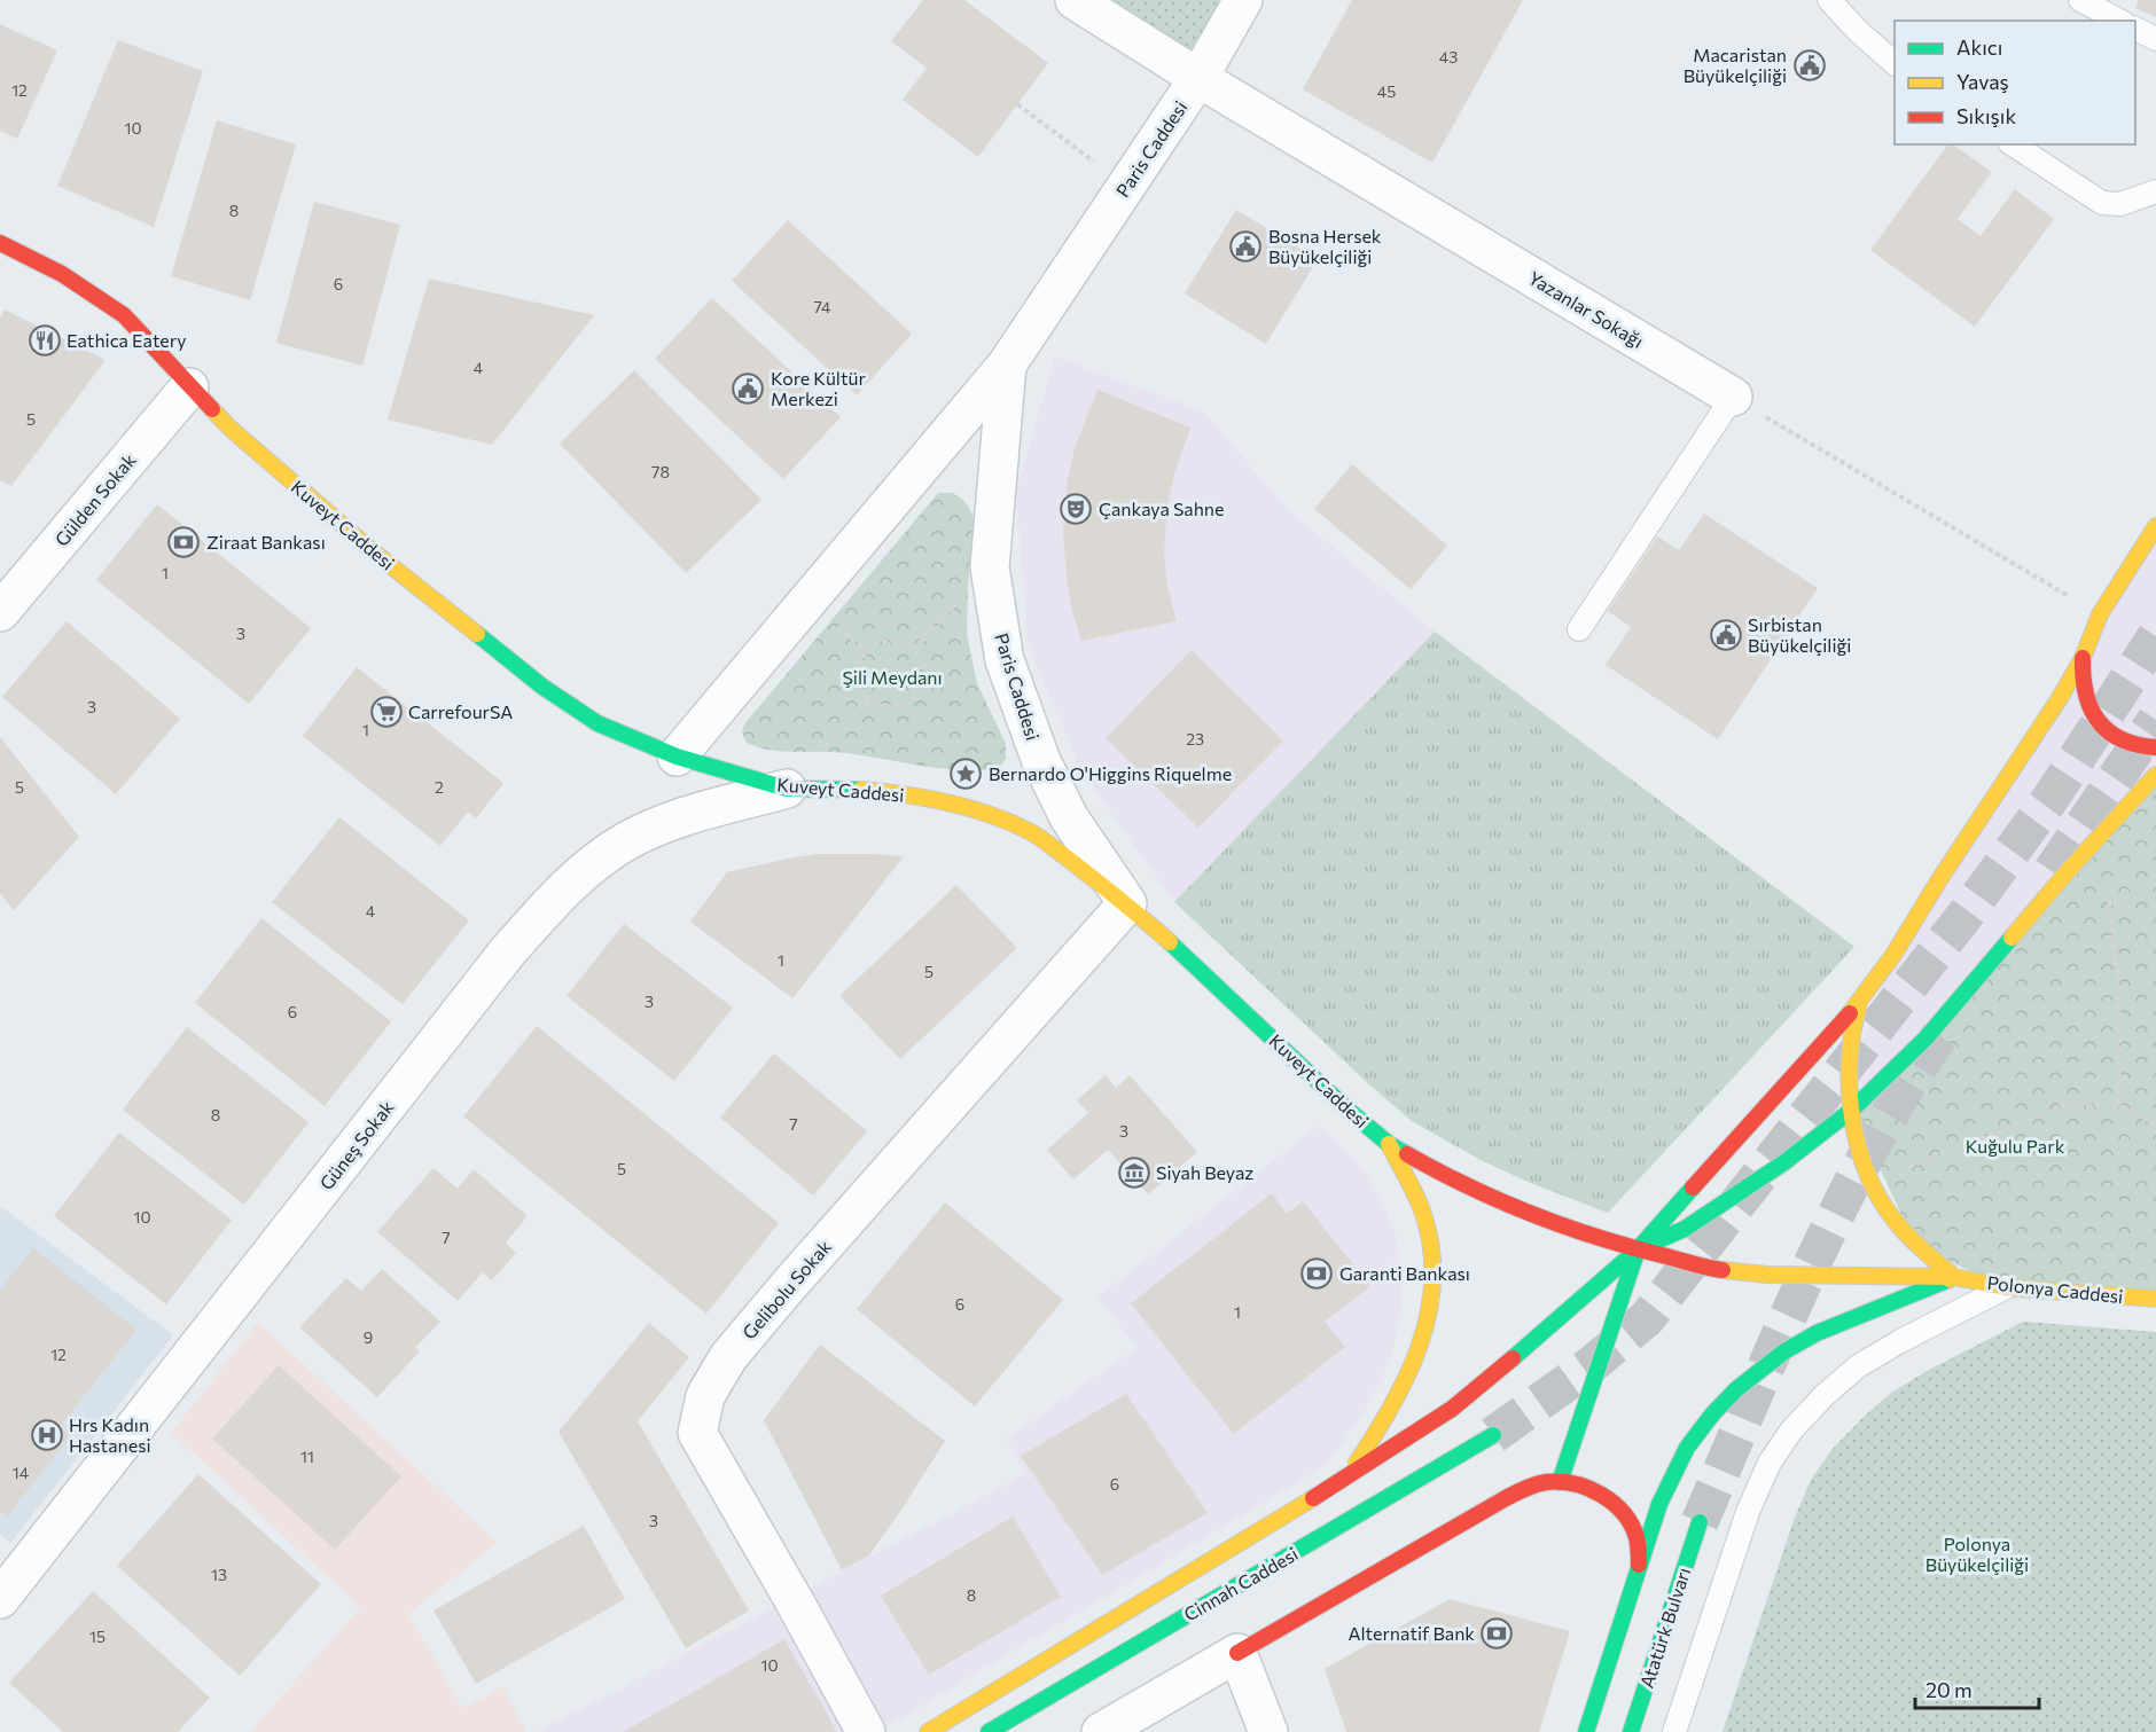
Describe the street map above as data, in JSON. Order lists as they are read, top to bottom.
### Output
{
  "streets": {
    "main road": [
      "Kuveyt Caddesi",
      "Polonya Caddesi",
      "Cinnah Caddesi",
      "Atatürk Bulvarı"
    ],
    "street": [
      "Paris Caddesi",
      "Yazanlar Sokağı",
      "Gülden Sokak",
      "Güneş Sokak",
      "Gelibolu Sokak"
    ]
  },
  "crossings": [
    ["Paris Caddesi", "Yazanlar Sokağı"],
    ["Paris Caddesi", "Kuveyt Caddesi"],
    ["Paris Caddesi", "Gelibolu Sokak"],
    ["Gülden Sokak", "Kuveyt Caddesi"],
    ["Kuveyt Caddesi", "Güneş Sokak"],
    ["Kuveyt Caddesi", "Gelibolu Sokak"],
    ["Kuveyt Caddesi", "Polonya Caddesi"]
  ],
  "parks": ["Şili Meydanı", "Kuğulu Park", "Polonya Büyükelçiliği"],
  "places": {
    "public building": [
      "Macaristan Büyükelçiliği",
      "Bosna Hersek Büyükelçiliği",
      "Kore Kültür Merkezi",
      "Sırbistan Büyükelçiliği"
    ],
    "restaurant": ["Eathica Eatery"],
    "theatre": ["Çankaya Sahne"],
    "bank": ["Ziraat Bankası", "Garanti Bankası", "Alternatif Bank"],
    "supermarket": ["CarrefourSA"],
    "place": ["Bernardo O'Higgins Riquelme"],
    "museum": ["Siyah Beyaz"],
    "hospital": ["Hrs Kadın Hastanesi"]
  },
  "house_numbers": [
    "43",
    "12",
    "45",
    "10",
    "8",
    "6",
    "74",
    "4",
    "5",
    "78",
    "1",
    "3",
    "3",
    "1",
    "23",
    "5",
    "2",
    "4",
    "1",
    "5",
    "3",
    "6",
    "8",
    "7",
    "3",
    "5",
    "10",
    "7",
    "6",
    "1",
    "9",
    "12",
    "11",
    "14",
    "6",
    "3",
    "13",
    "8",
    "15",
    "10"
  ],
  "legend": ["Akıcı", "Yavaş", "Sıkışık"],
  "scale_bar": "20 m"
}
